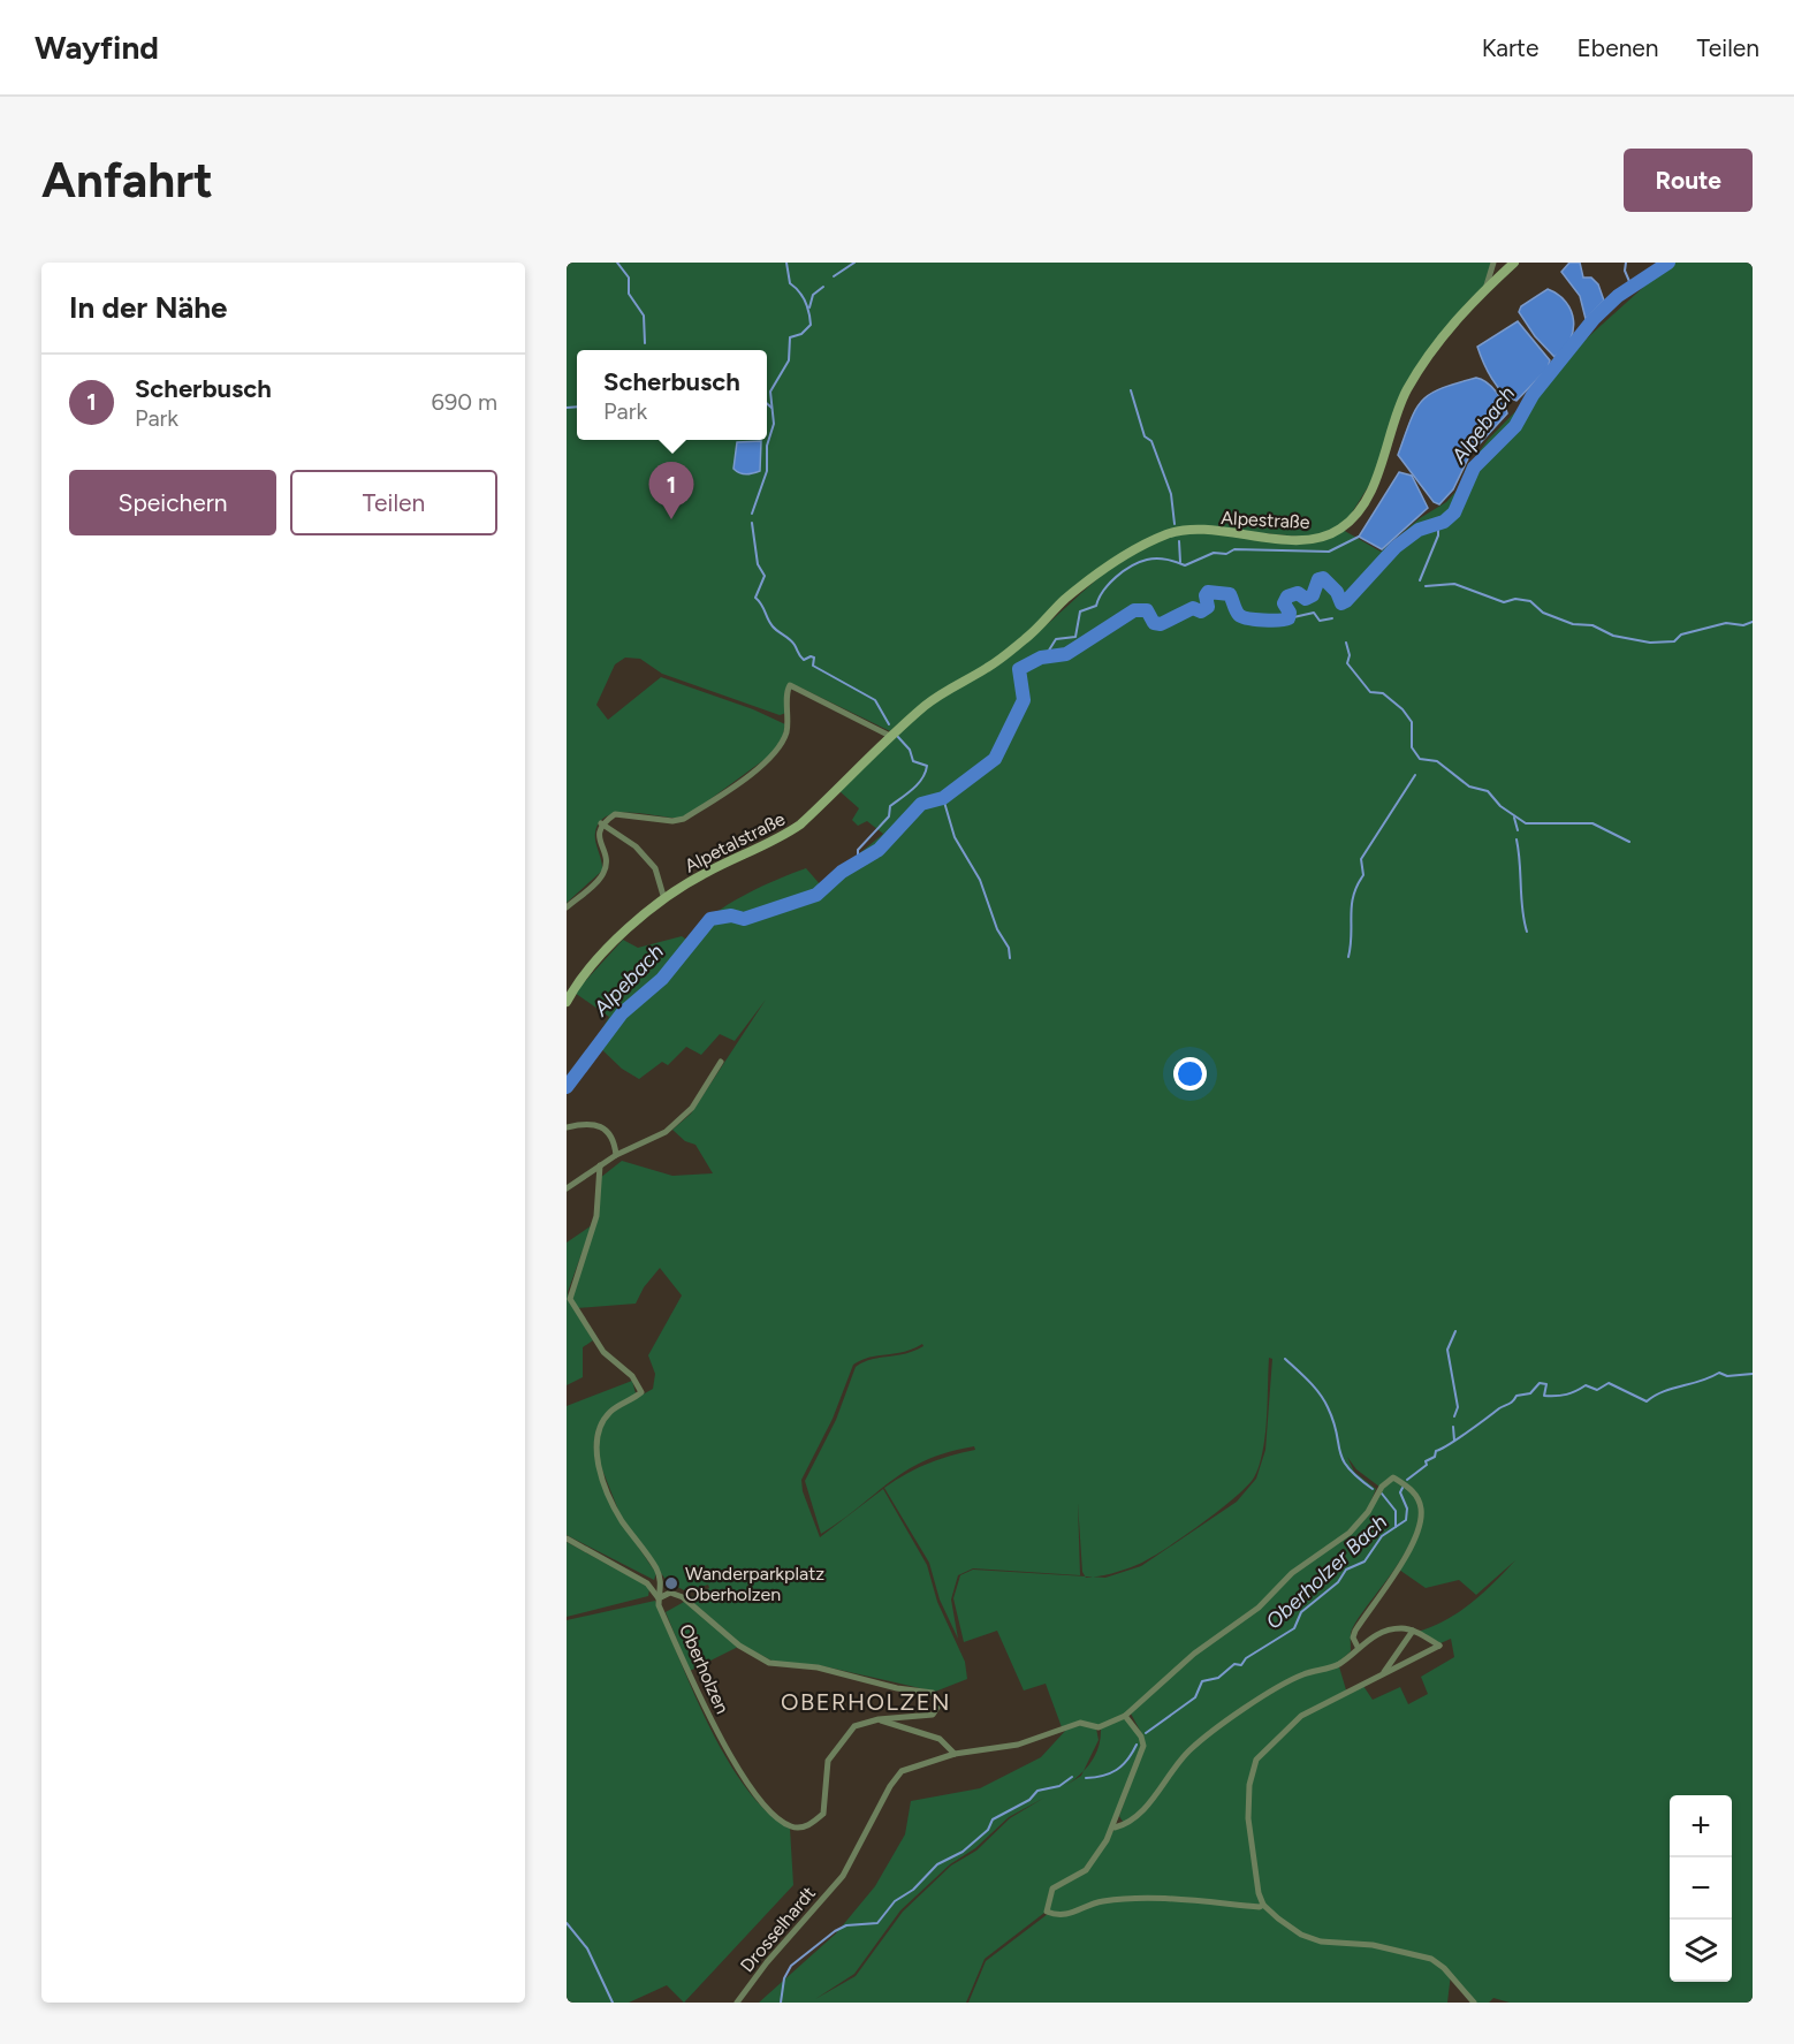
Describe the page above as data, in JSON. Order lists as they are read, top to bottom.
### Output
{
  "streets": {
    "main road": ["Alpestraße", "Alpetalstraße"],
    "street": ["Oberholzen", "Drosselhardt"]
  },
  "crossings": [
    ["Alpestraße", "Alpetalstraße"]
  ],
  "districts": ["OBERHOLZEN"],
  "water": ["Alpebach", "Oberholzer Bach"],
  "places": ["Wanderparkplatz Oberholzen"],
  "page": {
    "header": "Wayfind",
    "nav": ["Karte", "Ebenen", "Teilen"],
    "buttons": [
      "Route",
      ["Speichern", "Teilen"]
    ],
    "title": "Anfahrt",
    "heading": "In der Nähe",
    "popup": ["Scherbusch", "Park"],
    "list": [
      {
        "mark": "1",
        "name": "Scherbusch",
        "note": "Park",
        "value": "690 m"
      }
    ],
    "pins": "1",
    "map_buttons": ["+", "−"]
  }
}
